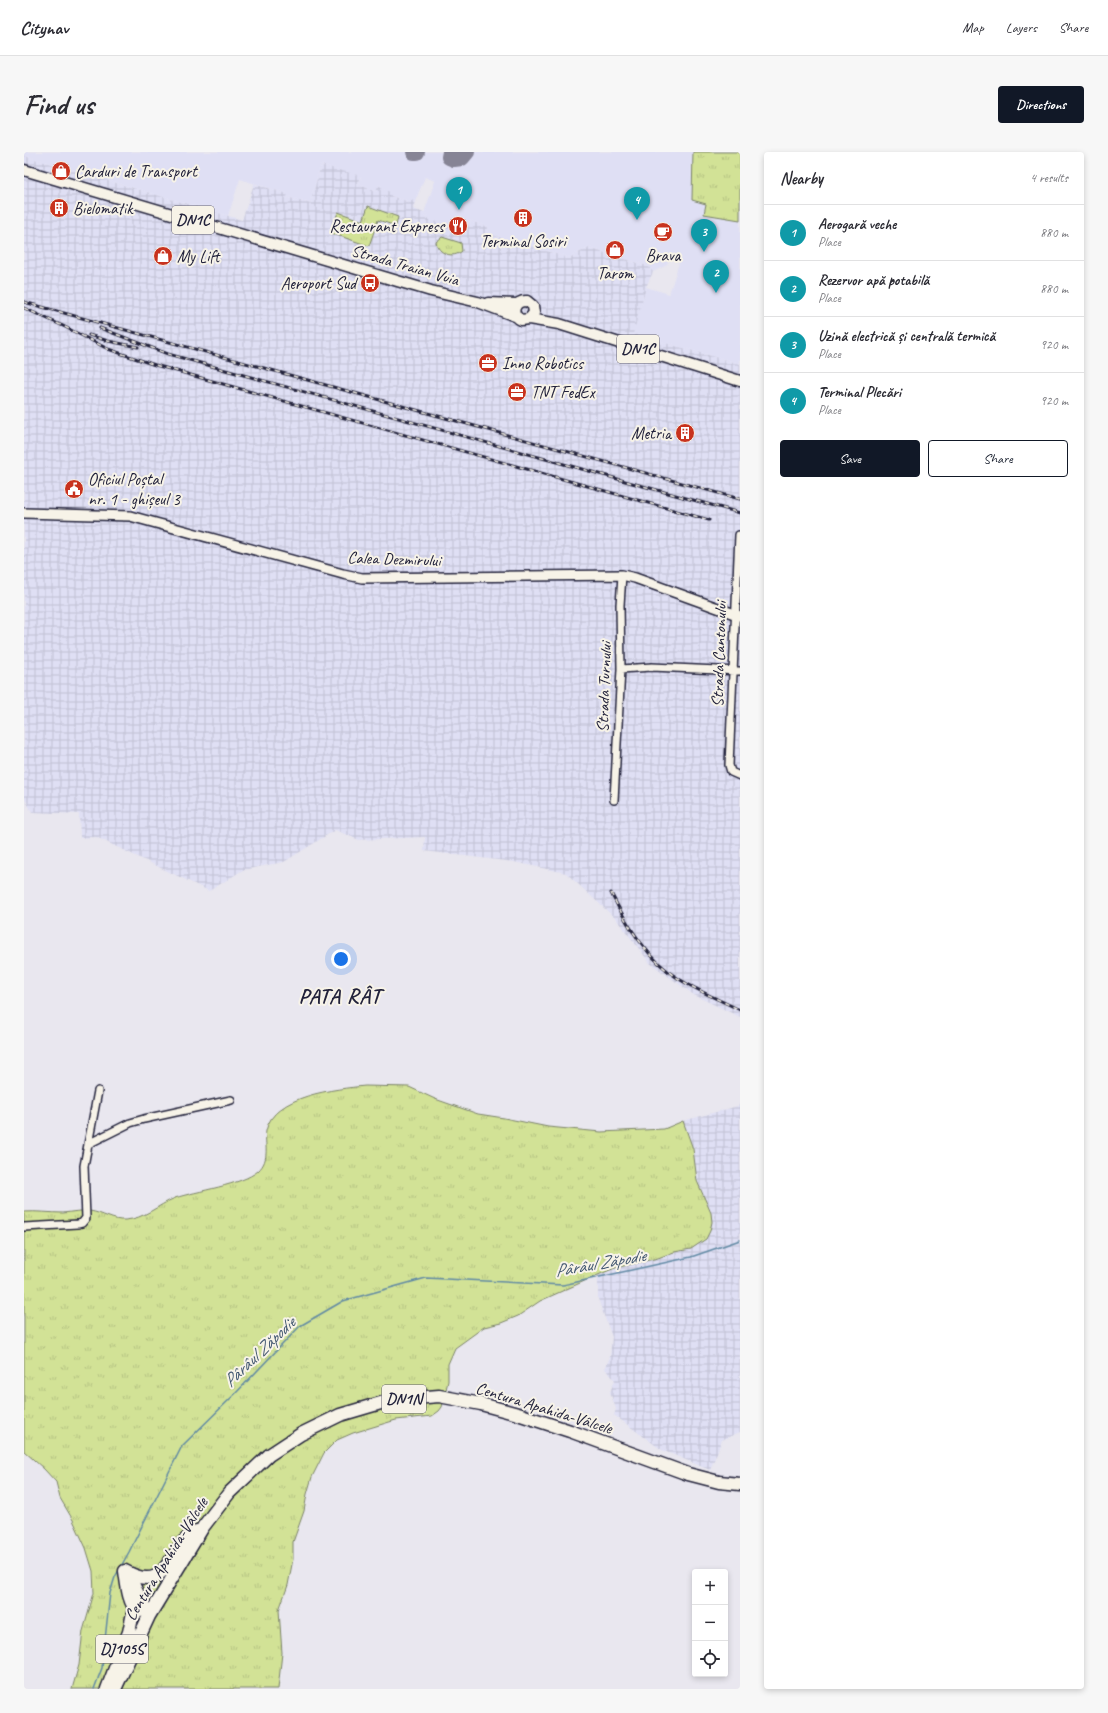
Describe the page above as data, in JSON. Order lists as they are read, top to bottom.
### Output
{
  "streets": {
    "highway": ["DN1N", "Centura Apahida-Vâlcele", "DJ105S"],
    "main road": ["DN1C", "Strada Traian Vuia", "Calea Dezmirului"],
    "street": ["Strada Cantonului", "Strada Turnului"]
  },
  "crossings": [
    ["Calea Dezmirului", "Strada Cantonului"],
    ["Calea Dezmirului", "Strada Turnului"],
    ["DN1N", "Centura Apahida-Vâlcele"],
    ["DN1N", "DJ105S"],
    ["Centura Apahida-Vâlcele", "DJ105S"]
  ],
  "districts": ["PATA RÂT"],
  "water": ["Pârâul Zăpodie"],
  "places": {
    "shop": ["Carduri de Transport", "Tarom", "My Lift"],
    "building": ["Bielomatik", "Terminal Sosiri", "Metria"],
    "restaurant": ["Restaurant Express"],
    "cafe": ["Brava"],
    "bus stop": ["Aeroport Sud"],
    "office": ["Inno Robotics", "TNT FedEx"],
    "public building": ["Oficiul Poștal nr. 1 - ghișeul 3"]
  },
  "page": {
    "header": "Citynav",
    "nav": ["Map", "Layers", "Share"],
    "buttons": [
      "Directions",
      ["Save", "Share"]
    ],
    "title": "Find us",
    "heading": ["Nearby", "4 results"],
    "pins": [
      "1",
      "4",
      "3",
      "2"
    ],
    "list": [
      {
        "mark": "1",
        "name": "Aerogară veche",
        "note": "Place",
        "value": "880 m"
      },
      {
        "mark": "2",
        "name": "Rezervor apă potabilă",
        "note": "Place",
        "value": "880 m"
      },
      {
        "mark": "3",
        "name": "Uzină electrică și centrală termică",
        "note": "Place",
        "value": "920 m"
      },
      {
        "mark": "4",
        "name": "Terminal Plecări",
        "note": "Place",
        "value": "920 m"
      }
    ],
    "map_buttons": ["+", "−"]
  }
}
